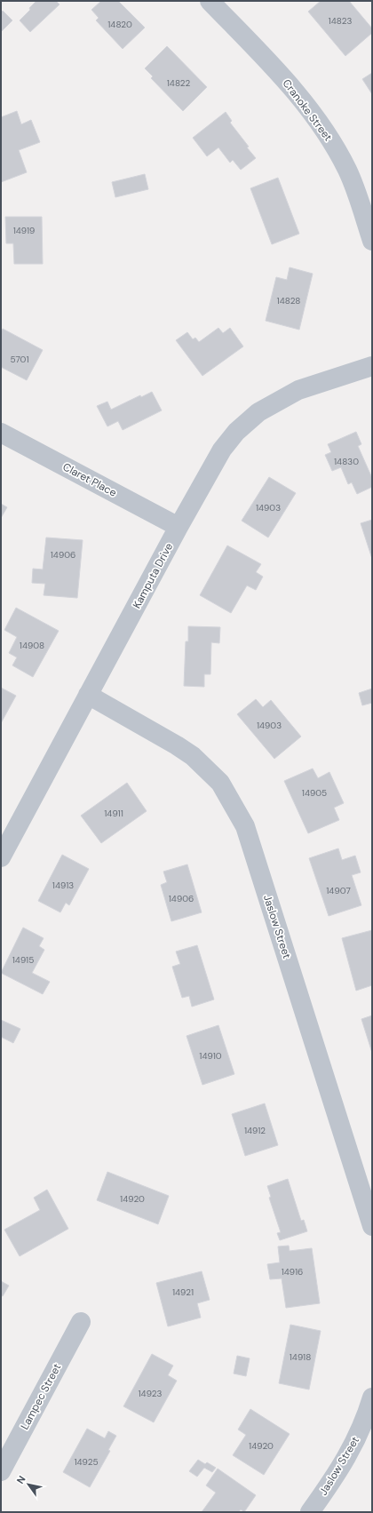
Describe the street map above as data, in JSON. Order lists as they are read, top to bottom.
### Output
{
  "streets": {
    "street": [
      "Cranoke Street",
      "Claret Place",
      "Kamputa Drive",
      "Jaslow Street",
      "Lampec Street"
    ]
  },
  "crossings": [
    ["Claret Place", "Kamputa Drive"],
    ["Kamputa Drive", "Jaslow Street"]
  ],
  "house_numbers": [
    "14823",
    "14820",
    "14822",
    "14919",
    "14828",
    "5701",
    "14830",
    "14903",
    "14906",
    "14908",
    "14903",
    "14905",
    "14911",
    "14913",
    "14907",
    "14906",
    "14915",
    "14910",
    "14912",
    "14920",
    "14916",
    "14921",
    "14918",
    "14923",
    "14920",
    "14925"
  ],
  "north": "top left"
}
